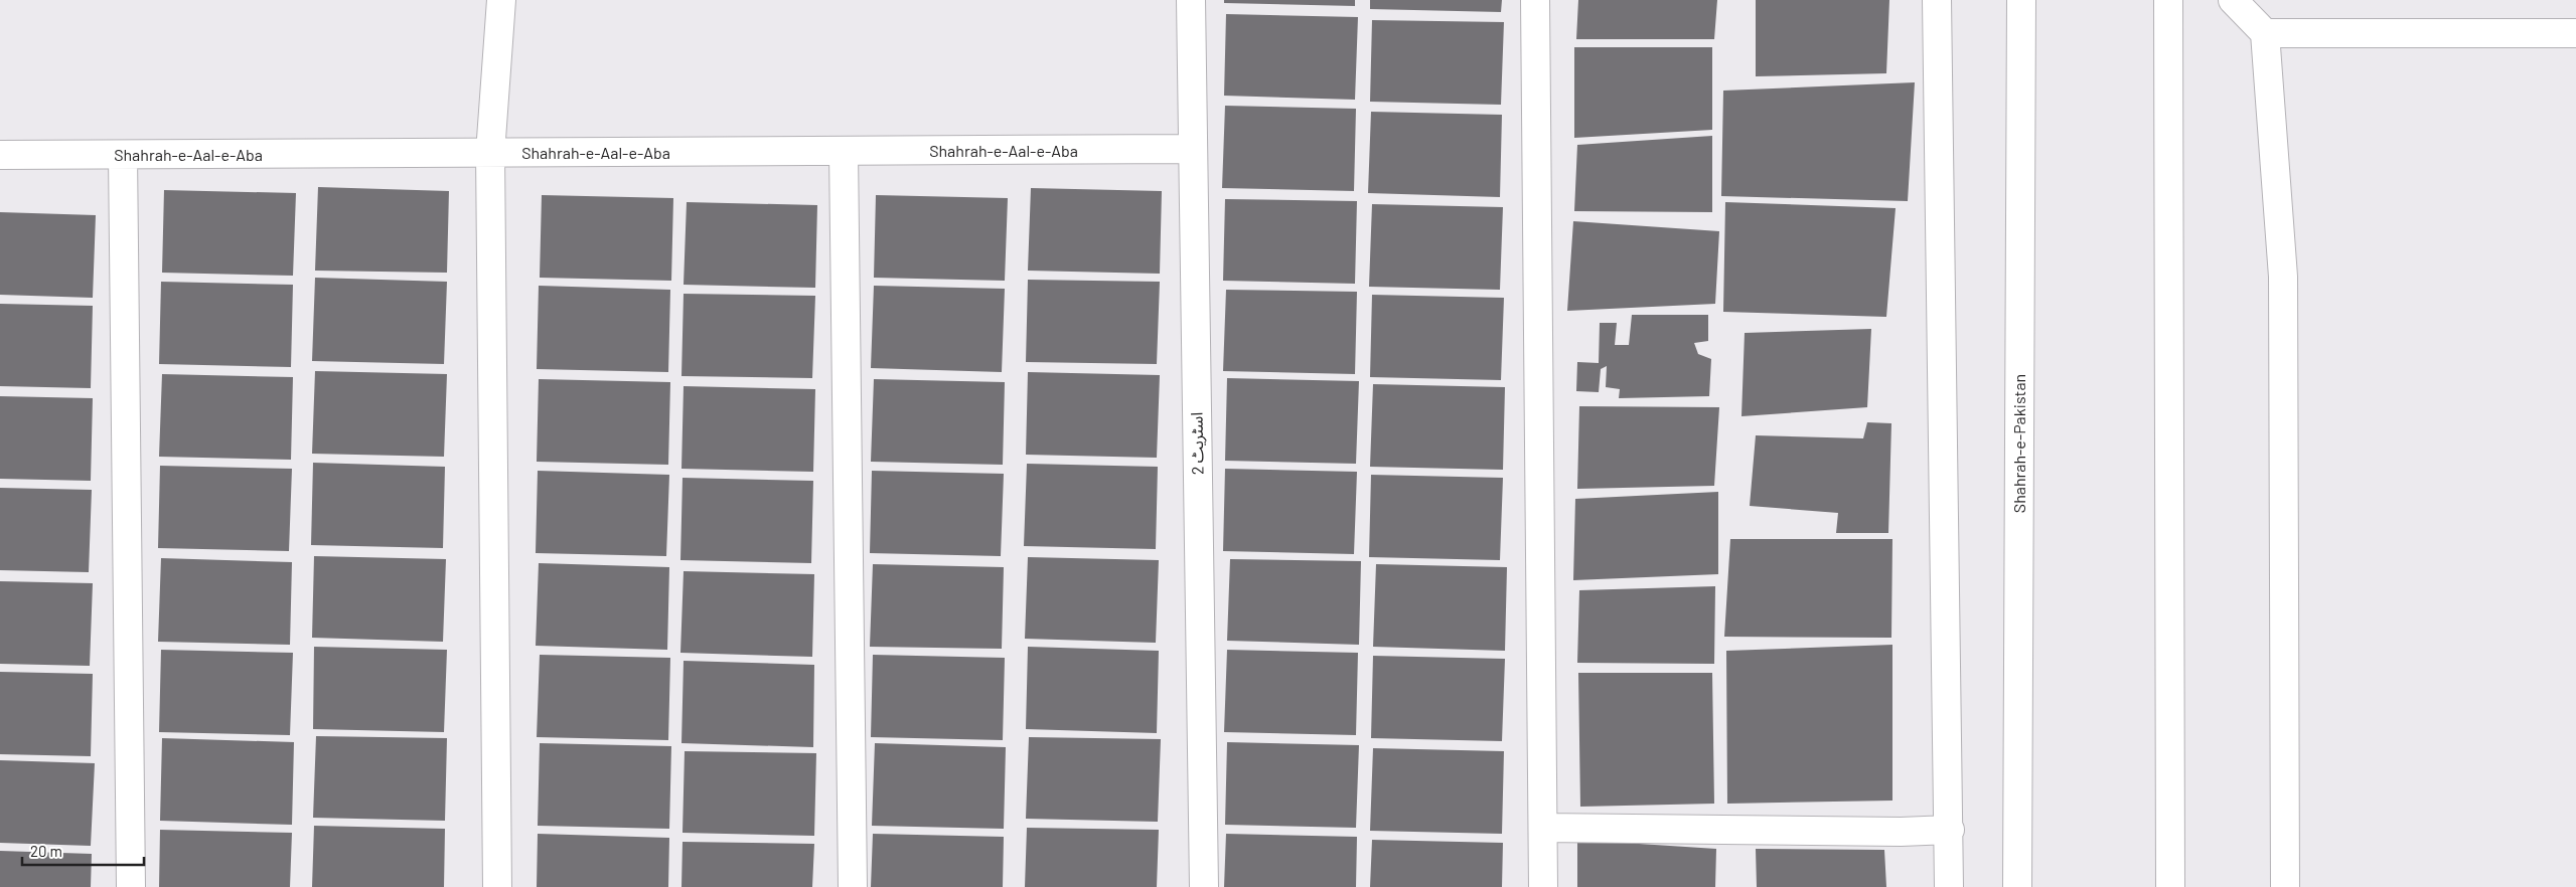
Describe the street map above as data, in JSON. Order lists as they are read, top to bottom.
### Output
{
  "streets": {
    "main road": ["Shahrah-e-Aal-e-Aba", "اسٹریٹ 2", "Shahrah-e-Pakistan"]
  },
  "crossings": [
    ["Shahrah-e-Aal-e-Aba", "اسٹریٹ 2"]
  ],
  "scale_bar": "20 m"
}
